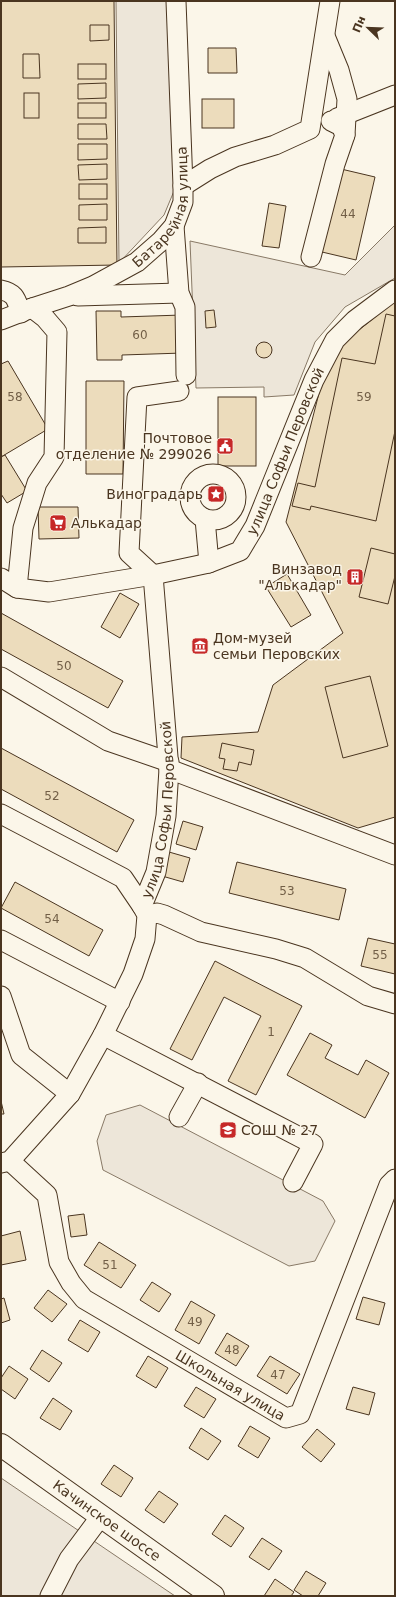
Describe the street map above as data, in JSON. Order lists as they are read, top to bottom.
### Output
{
  "streets": {
    "main road": ["Качинское шоссе"],
    "street": ["Батарейная улица", "улица Софьи Перовской", "Школьная улица"]
  },
  "crossings": [
    ["улица Софьи Перовской", "Школьная улица"]
  ],
  "places": {
    "public building": ["Почтовое отделение № 299026"],
    "place": ["Виноградарь"],
    "supermarket": ["Алькадар"],
    "building": ["Винзавод \"Алькадар\""],
    "museum": ["Дом-музей семьи Перовских"],
    "school or university": ["СОШ № 27"]
  },
  "house_numbers": [
    "44",
    "60",
    "58",
    "59",
    "50",
    "52",
    "53",
    "54",
    "55",
    "1",
    "51",
    "49",
    "48",
    "47"
  ],
  "north": "top left"
}
